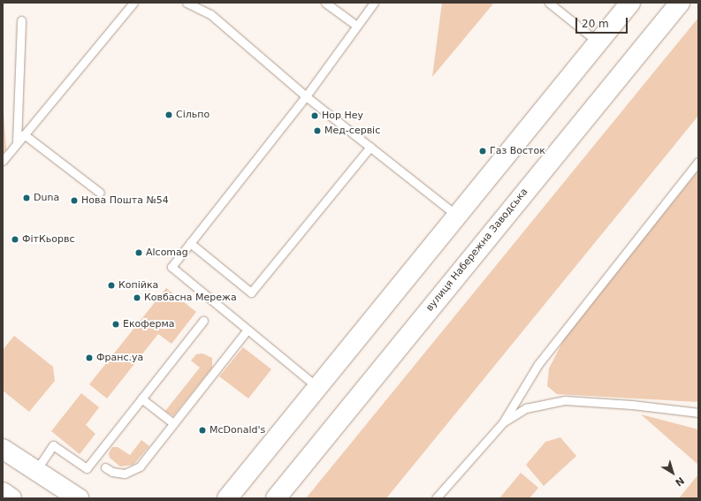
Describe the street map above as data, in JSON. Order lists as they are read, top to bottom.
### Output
{
  "streets": {
    "main road": ["вулиця Набережна Заводська"]
  },
  "places": [
    "Сільпо",
    "Hop Hey",
    "Мед-сервіс",
    "Газ Восток",
    "Duna",
    "Нова Пошта №54",
    "ФiтКьорвс",
    "Alcomag",
    "Копійка",
    "Ковбасна Мережа",
    "Екоферма",
    "Франс.уа",
    "McDonald's"
  ],
  "scale_bar": "20 m",
  "north": "bottom right"
}
